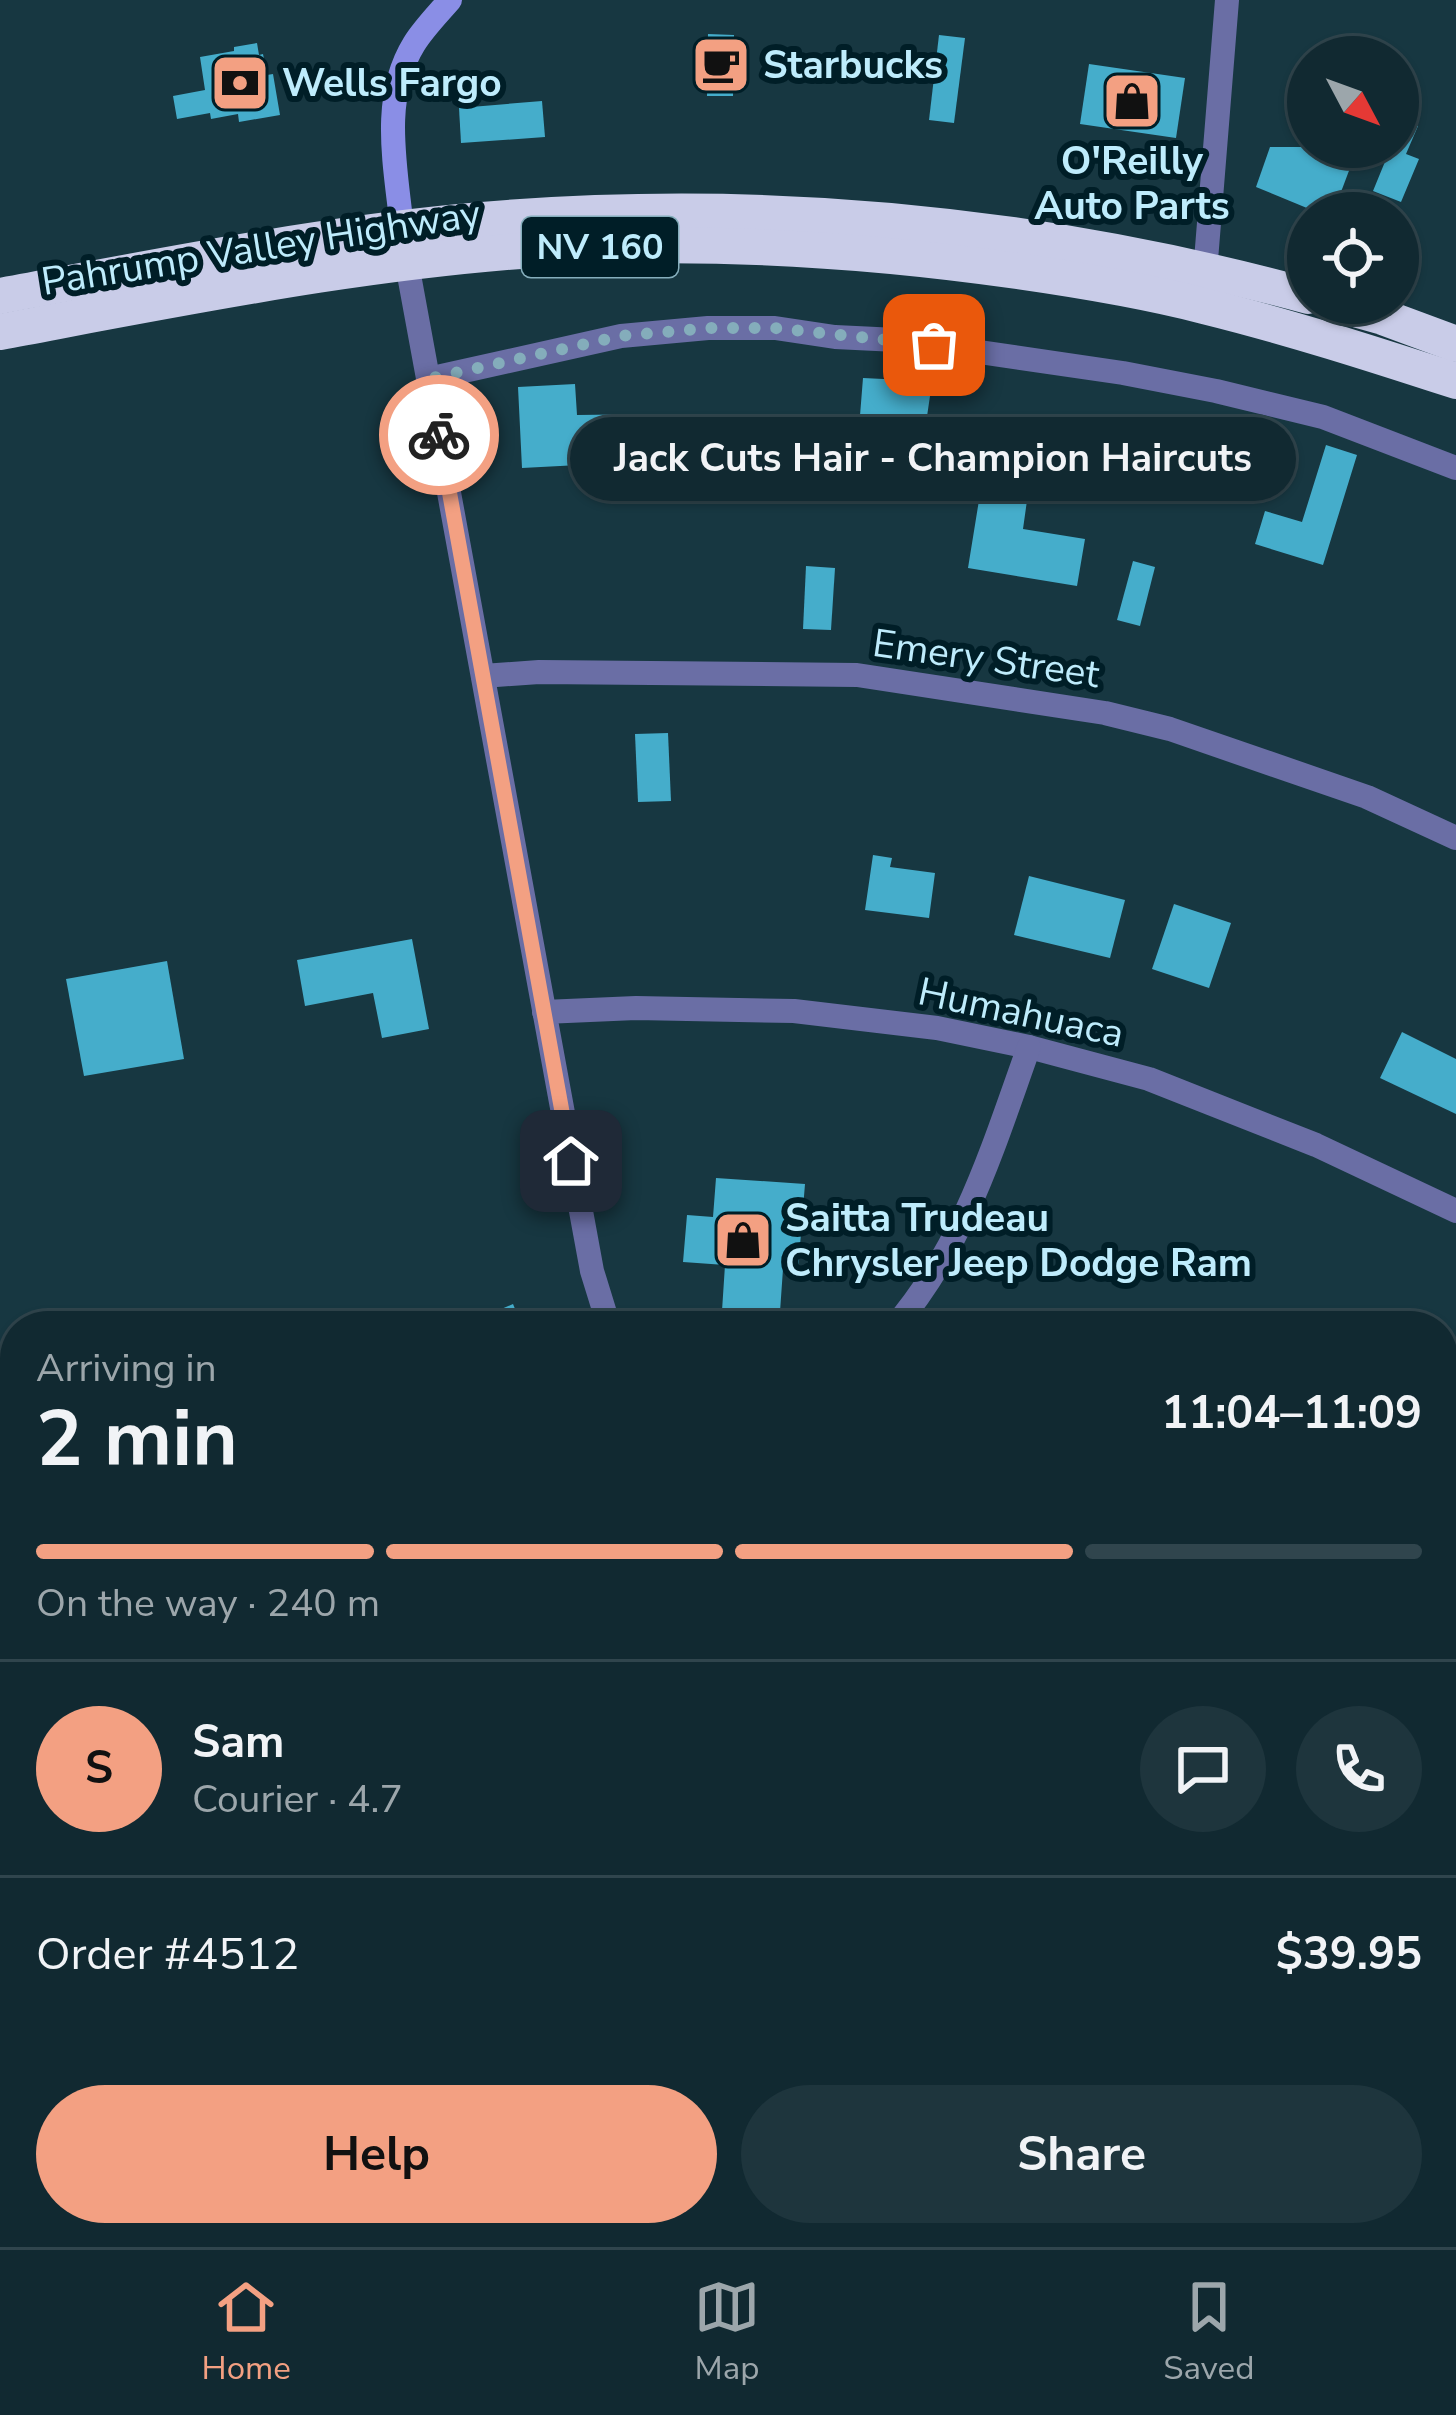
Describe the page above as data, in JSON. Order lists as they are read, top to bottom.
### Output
{
  "streets": {
    "highway": ["NV 160", "Pahrump Valley Highway"],
    "street": ["Emery Street", "Humahuaca"]
  },
  "places": {
    "cafe": ["Starbucks"],
    "bank": ["Wells Fargo"],
    "shop": ["O'Reilly Auto Parts", "Saitta Trudeau Chrysler Jeep Dodge Ram"],
    "other": ["Jack Cuts Hair - Champion Haircuts"]
  },
  "north": "bottom right",
  "page": {
    "bubble": "Jack Cuts Hair - Champion Haircuts",
    "heading": ["2 min", "Arriving in", "11:04–11:09"],
    "panel": [
      "Sam",
      "Courier · 4.7",
      "Order #4512",
      "$39.95"
    ],
    "bar": "On the way · 240 m",
    "round": "S",
    "buttons": ["Help", "Share"],
    "tabs": ["Home", "Map", "Saved"]
  }
}
